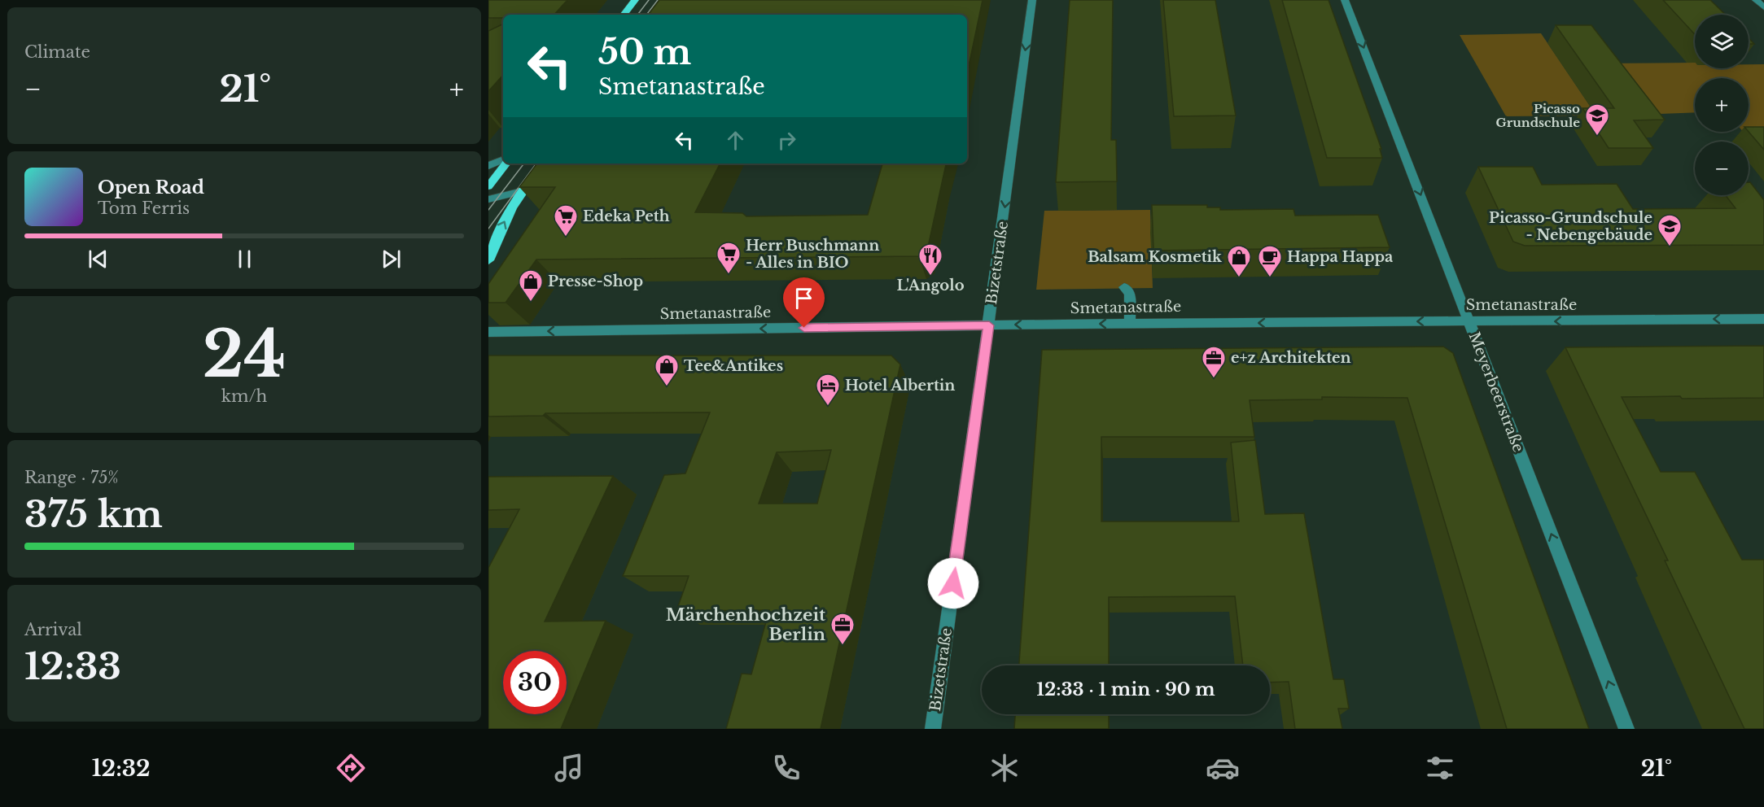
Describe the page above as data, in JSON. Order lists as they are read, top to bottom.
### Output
{
  "streets": {
    "street": ["Bizetstraße", "Smetanastraße", "Meyerbeerstraße"]
  },
  "crossings": [
    ["Bizetstraße", "Smetanastraße"],
    ["Smetanastraße", "Meyerbeerstraße"]
  ],
  "one_way": ["Bizetstraße", "Smetanastraße"],
  "places": {
    "school or university": ["Picasso Grundschule", "Picasso-Grundschule - Nebengebäude"],
    "supermarket": ["Edeka Peth", "Herr Buschmann - Alles in BIO"],
    "restaurant": ["L'Angolo"],
    "shop": ["Balsam Kosmetik", "Presse-Shop", "Tee&Antikes"],
    "cafe": ["Happa Happa"],
    "office": ["e+z Architekten", "Märchenhochzeit Berlin"],
    "hotel": ["Hotel Albertin"]
  },
  "page": {
    "tile": [
      "Climate",
      ["24", "km/h"],
      ["Range · 75%", "375 km"],
      ["Arrival", "12:33"]
    ],
    "map_buttons": ["+", "−"],
    "turn": ["50 m", "Smetanastraße"],
    "heat": ["−", "21°", "+"],
    "song": ["Open Road", "Tom Ferris"],
    "limit": "30",
    "trip": "12:33 · 1 min · 90 m",
    "tabs": ["12:32", "21°"]
  }
}
